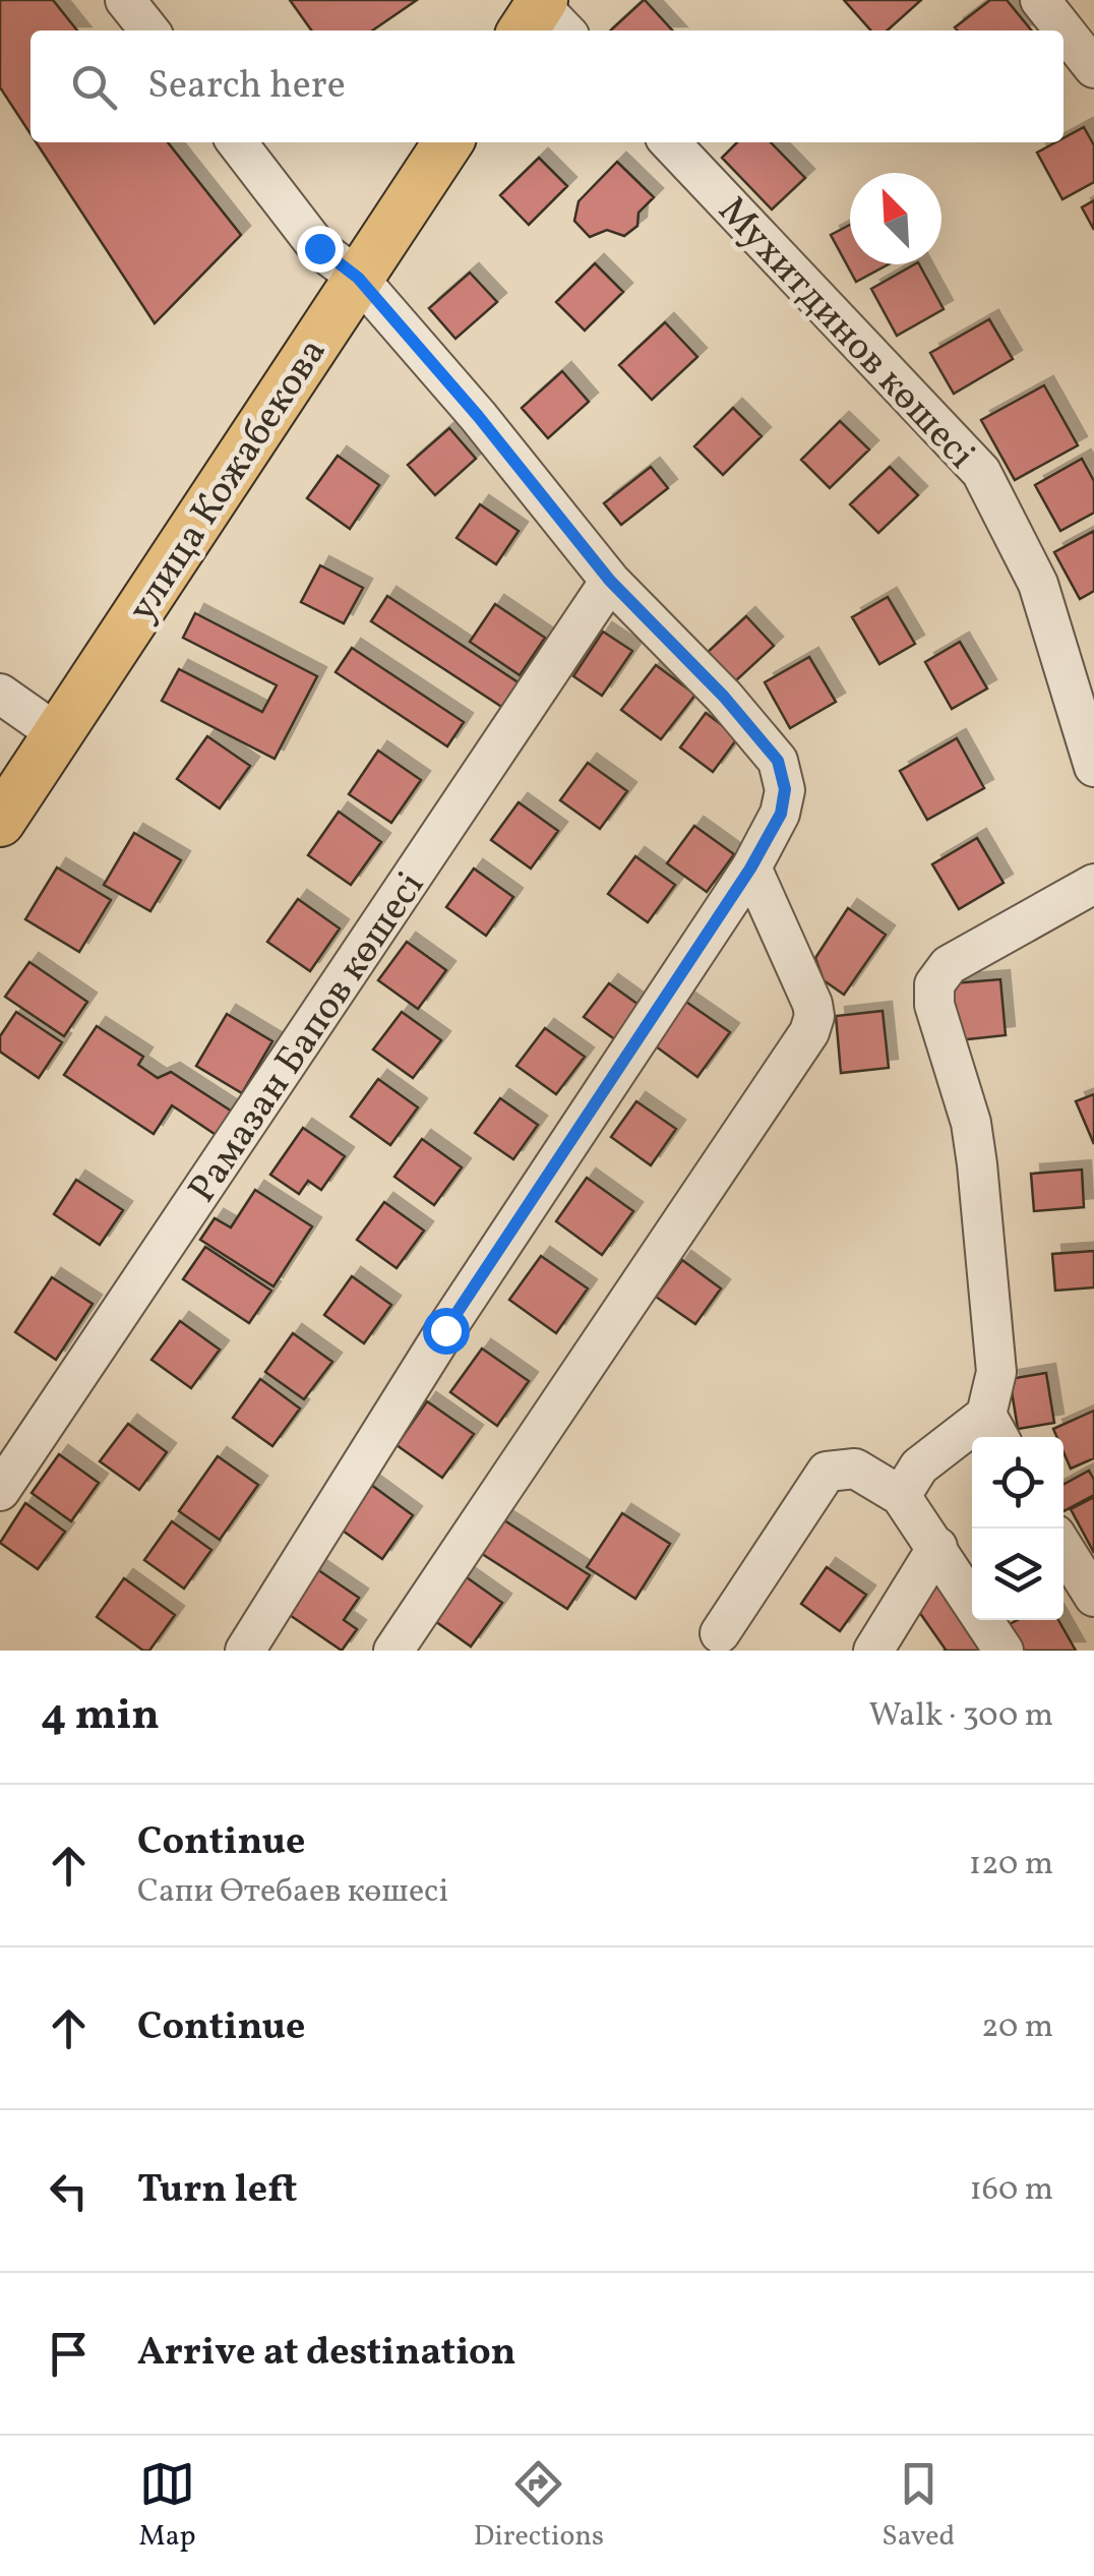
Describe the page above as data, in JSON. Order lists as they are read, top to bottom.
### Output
{
  "streets": {
    "main road": ["улица Кожабекова"],
    "street": ["Мухитдинов көшесі", "Рамазан Бапов көшесі"]
  },
  "north": "top left",
  "page": {
    "search": "Search here",
    "heading": ["4 min", "Walk · 300 m"],
    "list": [
      ["Continue", "Сапи Өтебаев көшесі", "120 m"],
      ["Continue", "20 m"],
      ["Turn left", "160 m"],
      "Arrive at destination"
    ],
    "nav": ["Map", "Directions", "Saved"]
  }
}
